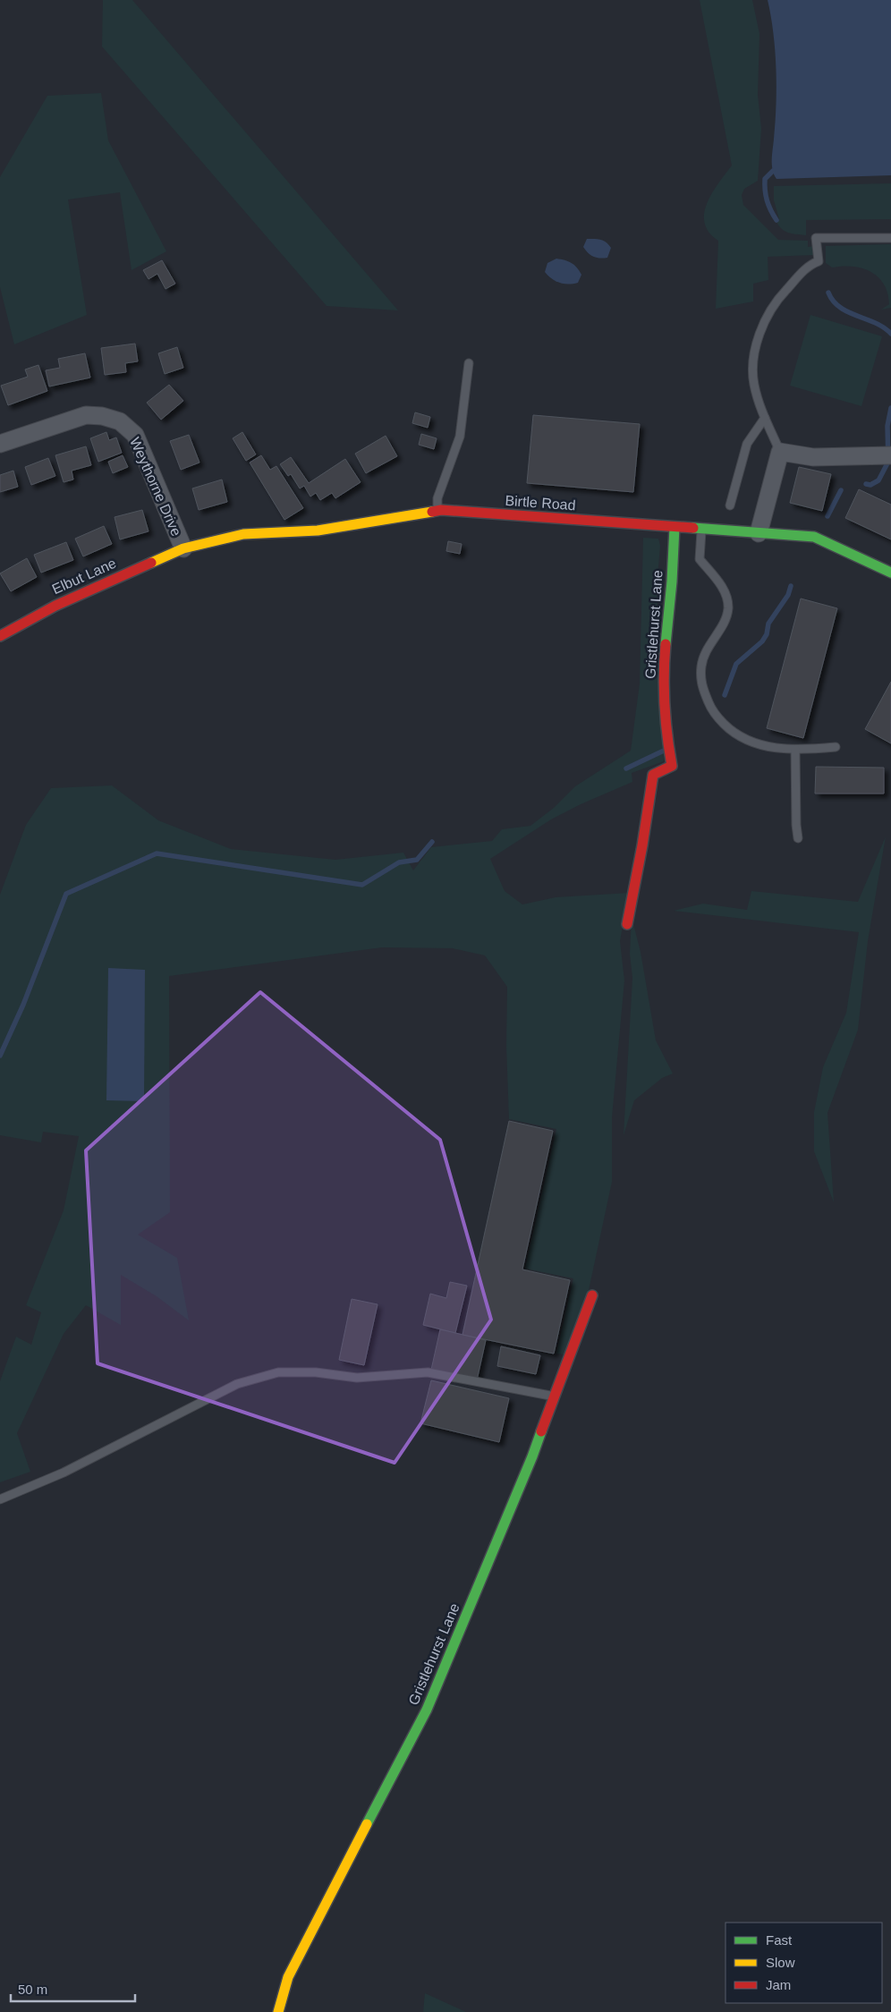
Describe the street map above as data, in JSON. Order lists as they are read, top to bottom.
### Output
{
  "streets": {
    "street": [
      "Weythorne Drive",
      "Birtle Road",
      "Elbut Lane",
      "Gristlehurst Lane"
    ]
  },
  "crossings": [
    ["Weythorne Drive", "Birtle Road"],
    ["Weythorne Drive", "Elbut Lane"],
    ["Birtle Road", "Elbut Lane"],
    ["Birtle Road", "Gristlehurst Lane"]
  ],
  "legend": ["Fast", "Slow", "Jam"],
  "scale_bar": "50 m"
}
